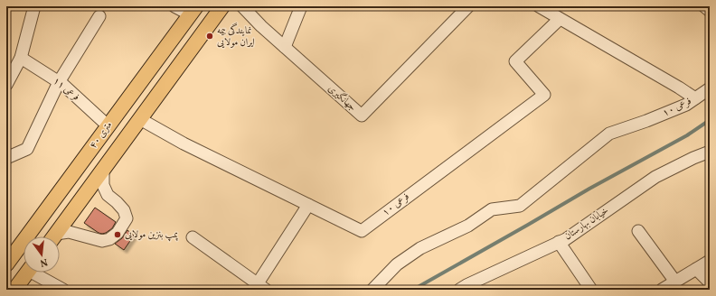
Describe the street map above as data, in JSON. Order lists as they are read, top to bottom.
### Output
{
  "streets": {
    "main road": ["۴۰ متری"],
    "street": [
      "فرعی ۱۱",
      "جهانگیری",
      "فرعی ۱۰",
      "خیابان بهارستان"
    ]
  },
  "crossings": [
    ["فرعی ۱۱", "۴۰ متری"]
  ],
  "places": ["نمایندگی بیمه ایران مولایی", "پمپ بنزین مولایی"],
  "north": "bottom"
}
